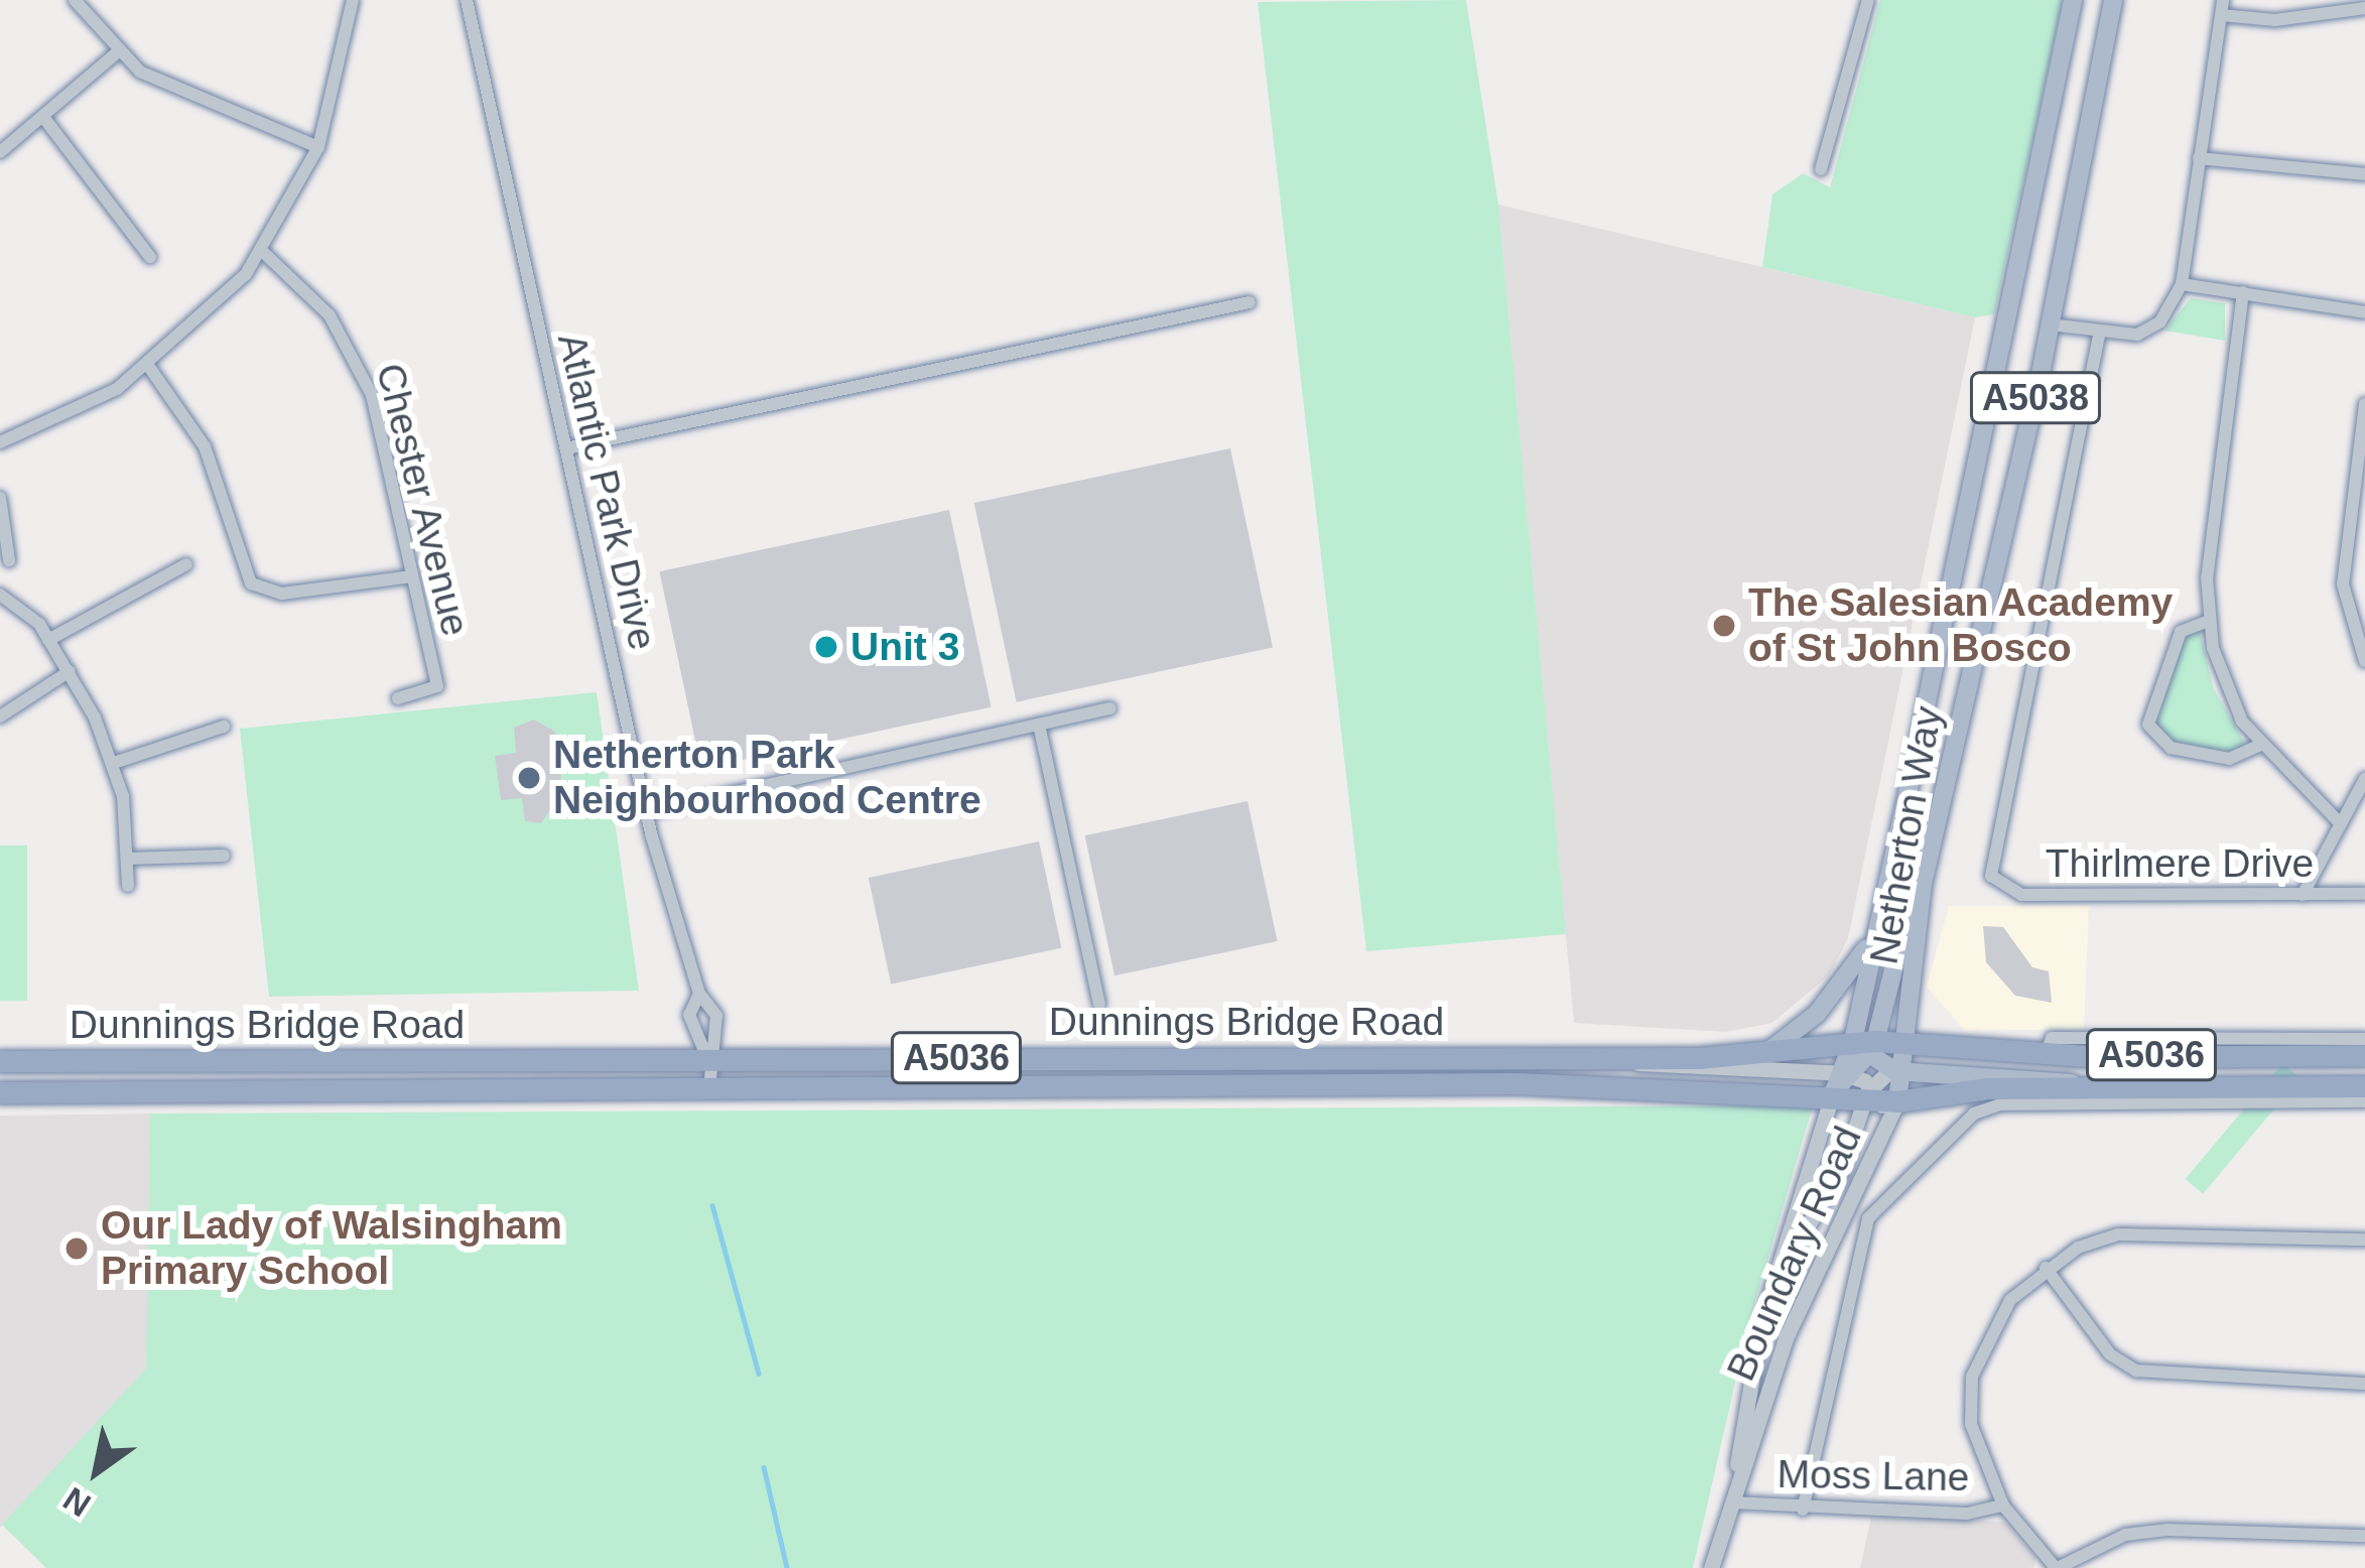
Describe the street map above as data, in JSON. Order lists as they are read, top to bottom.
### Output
{
  "streets": {
    "highway": ["Dunnings Bridge Road", "A5036"],
    "main road": ["A5038", "Netherton Way"],
    "street": [
      "Atlantic Park Drive",
      "Chester Avenue",
      "Thirlmere Drive",
      "Boundary Road",
      "Moss Lane"
    ]
  },
  "crossings": [
    ["Atlantic Park Drive", "Dunnings Bridge Road"],
    ["Netherton Way", "Dunnings Bridge Road"],
    ["Netherton Way", "A5036"],
    ["Netherton Way", "Boundary Road"],
    ["Dunnings Bridge Road", "A5036"],
    ["Dunnings Bridge Road", "Boundary Road"],
    ["A5036", "Boundary Road"],
    ["Boundary Road", "Moss Lane"]
  ],
  "places": [
    "The Salesian Academy of St John Bosco",
    "Unit 3",
    "Netherton Park Neighbourhood Centre",
    "Our Lady of Walsingham Primary School"
  ],
  "north": "bottom left"
}
